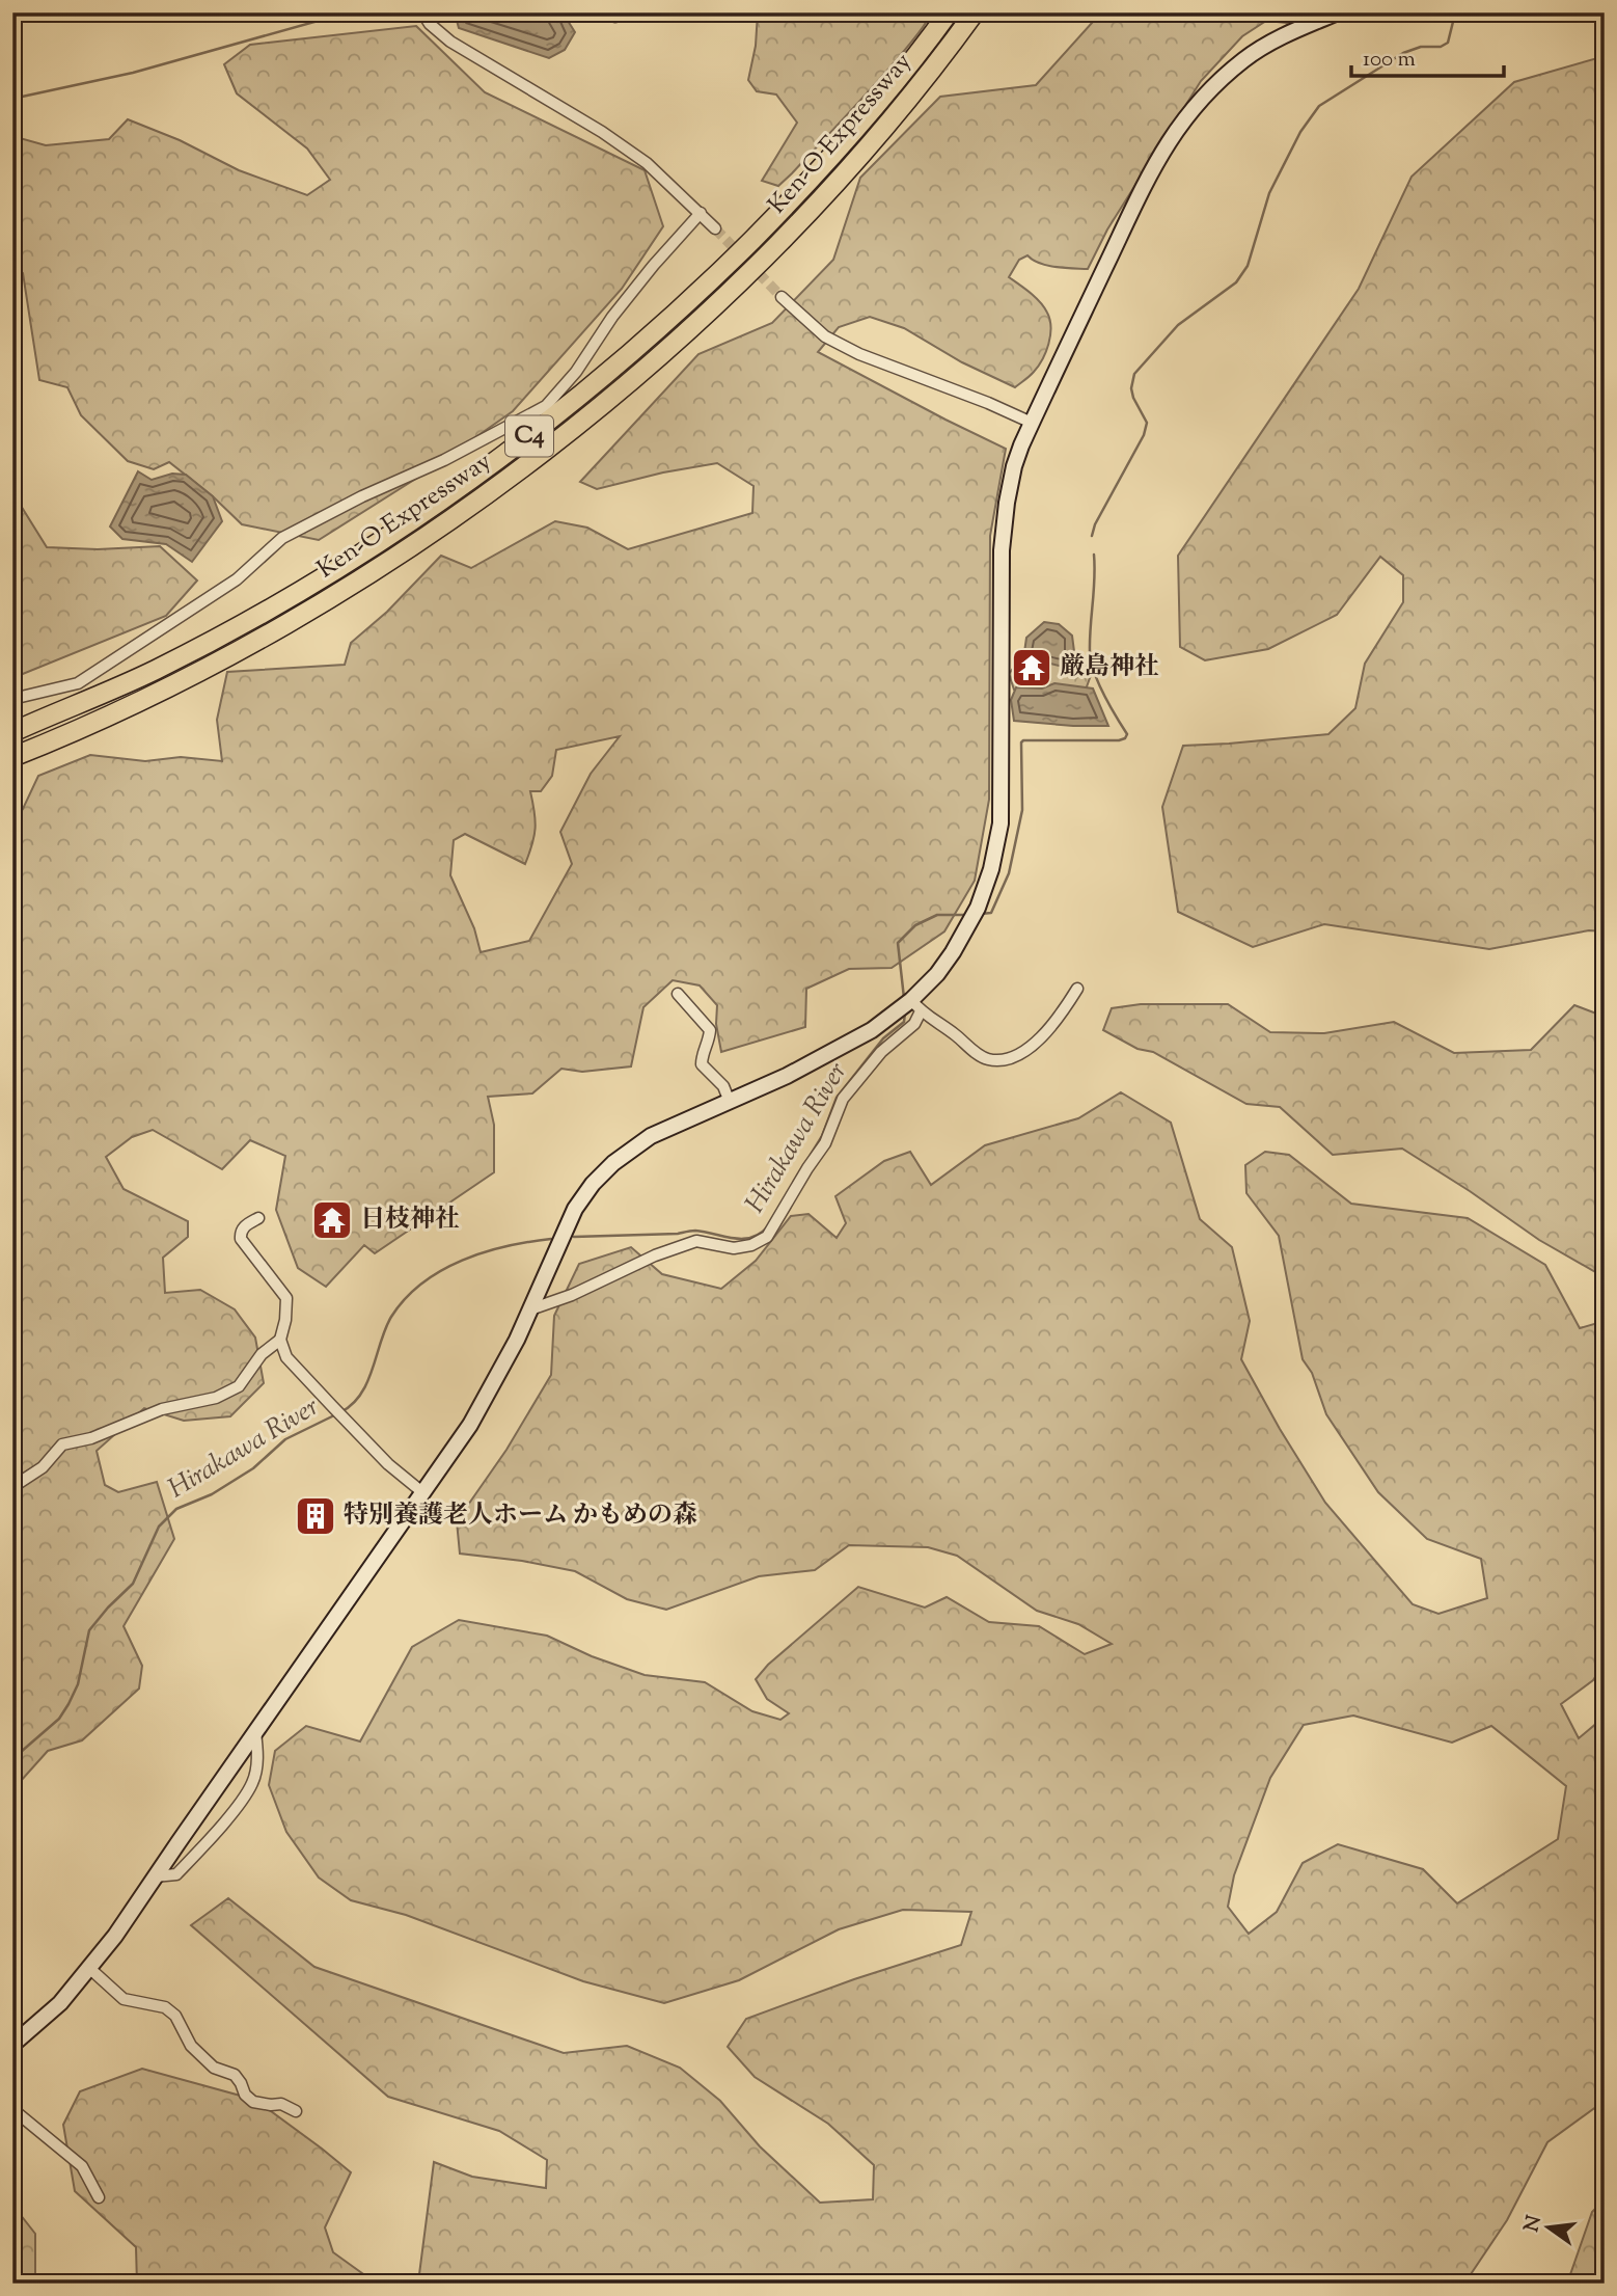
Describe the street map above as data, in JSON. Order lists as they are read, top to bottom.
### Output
{
  "streets": {
    "highway": ["Ken-O Expressway", "C4"]
  },
  "water": ["Hirakawa River"],
  "places": {
    "temple": ["厳島神社", "日枝神社"],
    "building": ["特別養護老人ホーム かもめの森"]
  },
  "scale_bar": "100 m",
  "north": "left"
}
